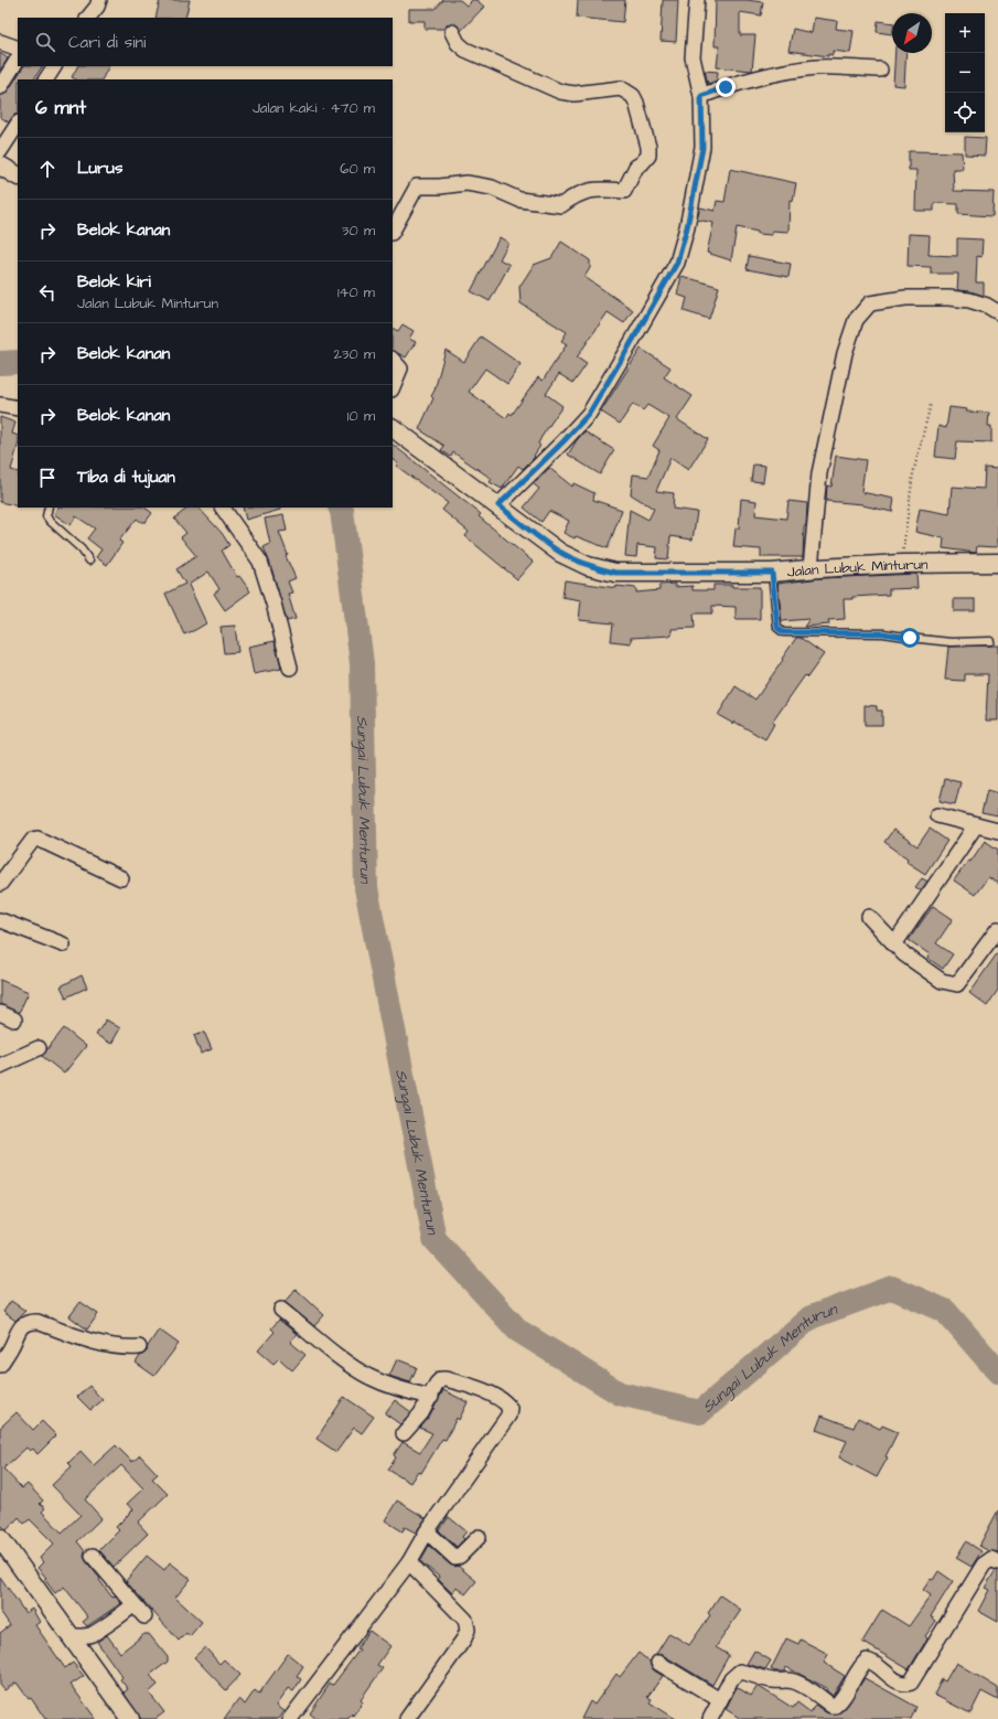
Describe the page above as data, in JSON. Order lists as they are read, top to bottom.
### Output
{
  "streets": {
    "street": ["Jalan Lubuk Minturun"]
  },
  "water": ["Sungai Lubuk Menturun"],
  "north": "bottom left",
  "page": {
    "map_buttons": ["+", "−"],
    "search": "Cari di sini",
    "heading": ["6 mnt", "Jalan kaki · 470 m"],
    "list": [
      ["Lurus", "60 m"],
      ["Belok kanan", "30 m"],
      ["Belok kiri", "Jalan Lubuk Minturun", "140 m"],
      ["Belok kanan", "230 m"],
      ["Belok kanan", "10 m"],
      "Tiba di tujuan"
    ]
  }
}
